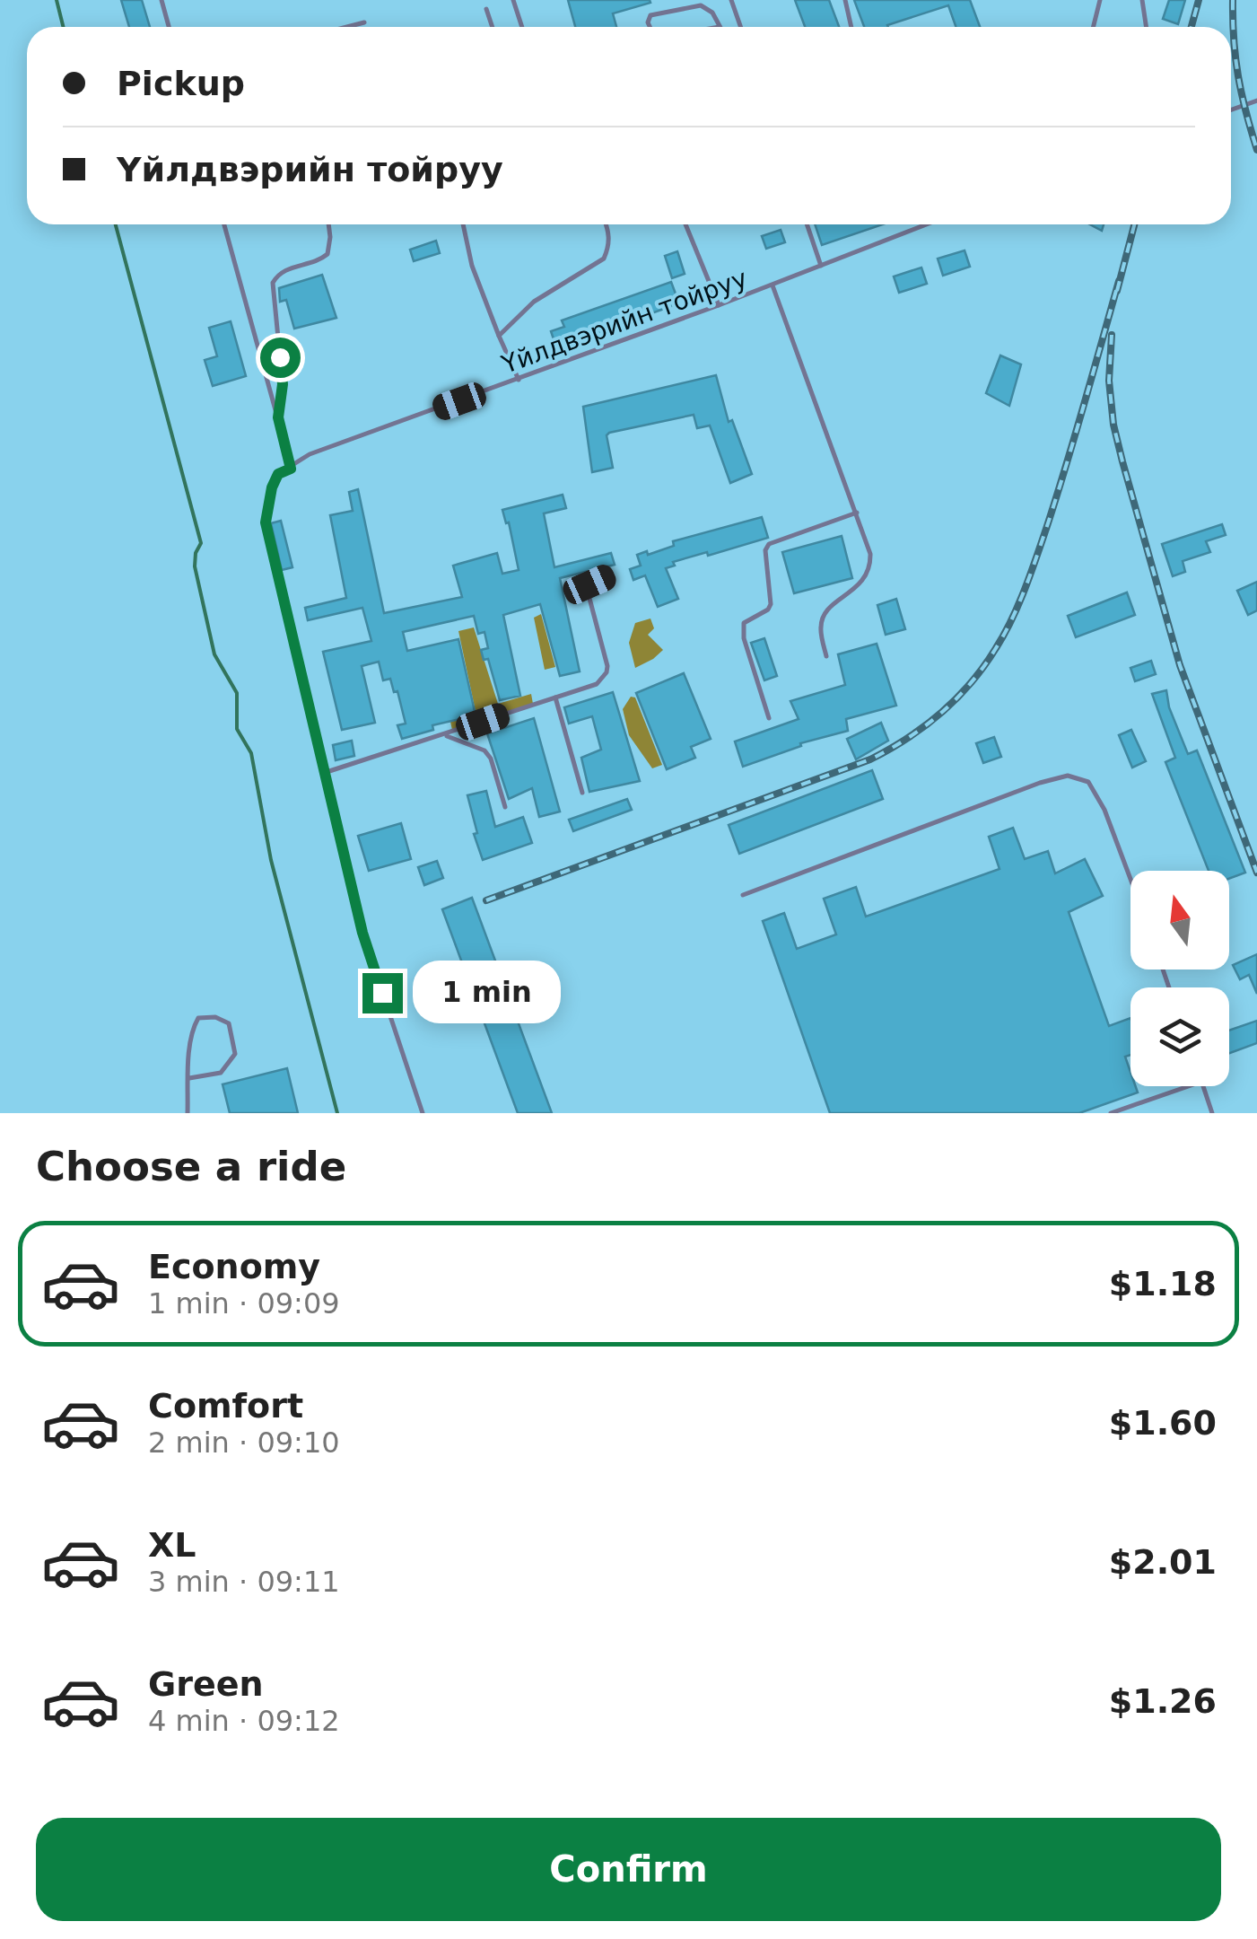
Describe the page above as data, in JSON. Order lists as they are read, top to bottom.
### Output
{
  "streets": {
    "lane": ["Үйлдвэрийн тойруу"]
  },
  "north": "top",
  "page": {
    "banner": ["Pickup", "Үйлдвэрийн тойруу"],
    "bubble": "1 min",
    "heading": "Choose a ride",
    "list": [
      {
        "name": "Economy",
        "note": "1 min · 09:09",
        "value": "$1.18"
      },
      {
        "name": "Comfort",
        "note": "2 min · 09:10",
        "value": "$1.60"
      },
      {
        "name": "XL",
        "note": "3 min · 09:11",
        "value": "$2.01"
      },
      {
        "name": "Green",
        "note": "4 min · 09:12",
        "value": "$1.26"
      }
    ],
    "buttons": "Confirm"
  }
}
